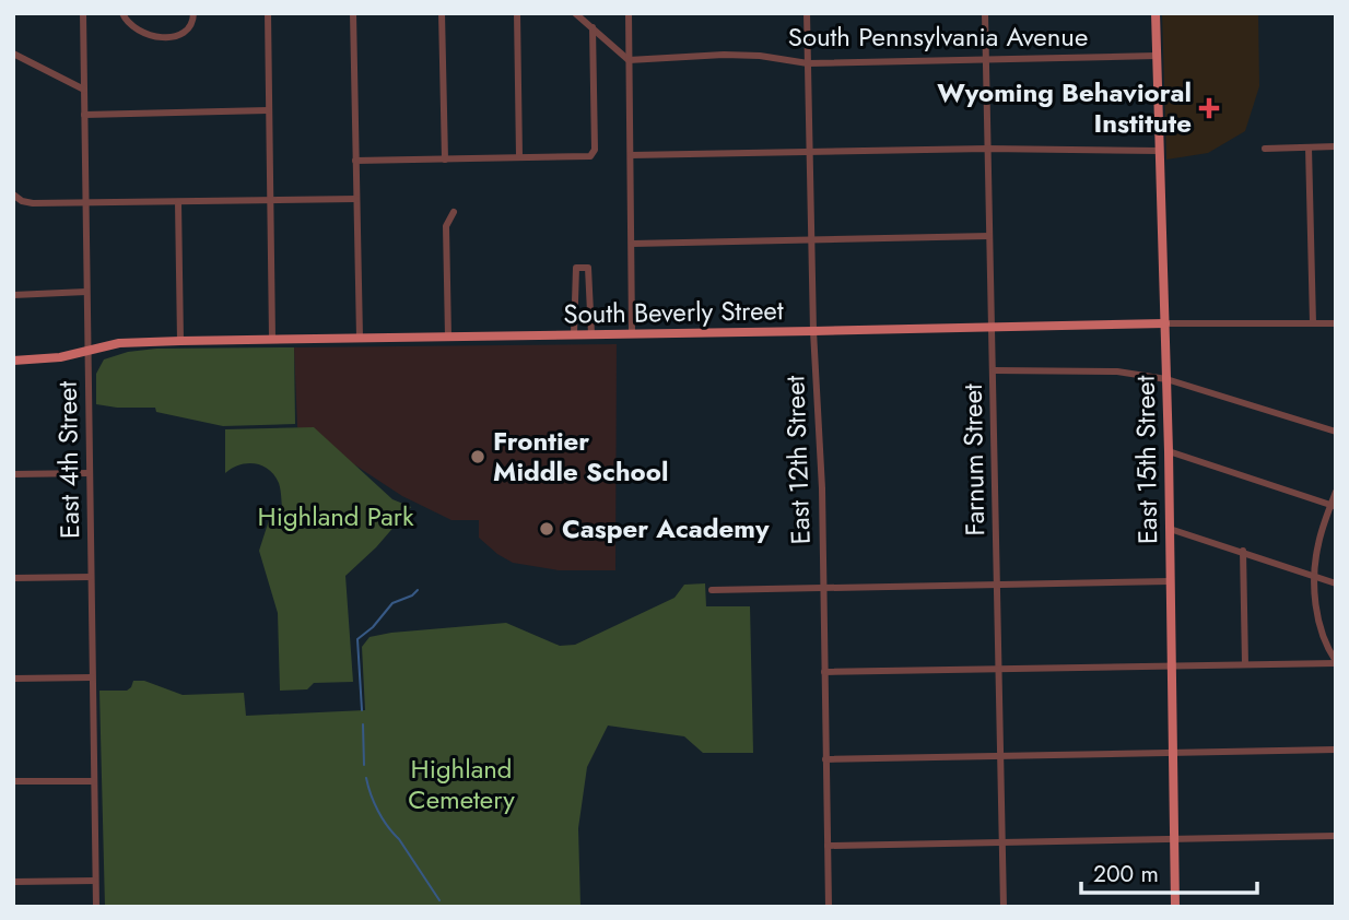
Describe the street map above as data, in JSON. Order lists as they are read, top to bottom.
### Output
{
  "streets": {
    "main road": ["South Beverly Street", "East 15th Street"],
    "street": [
      "South Pennsylvania Avenue",
      "East 4th Street",
      "East 12th Street",
      "Farnum Street"
    ]
  },
  "crossings": [
    ["South Pennsylvania Avenue", "East 12th Street"],
    ["South Pennsylvania Avenue", "Farnum Street"],
    ["South Pennsylvania Avenue", "East 15th Street"],
    ["South Beverly Street", "East 4th Street"],
    ["South Beverly Street", "East 12th Street"],
    ["South Beverly Street", "Farnum Street"],
    ["South Beverly Street", "East 15th Street"]
  ],
  "parks": ["Highland Park", "Highland Cemetery"],
  "places": {
    "health": ["Wyoming Behavioral Institute"],
    "other": ["Frontier Middle School", "Casper Academy"]
  },
  "scale_bar": "200 m"
}
